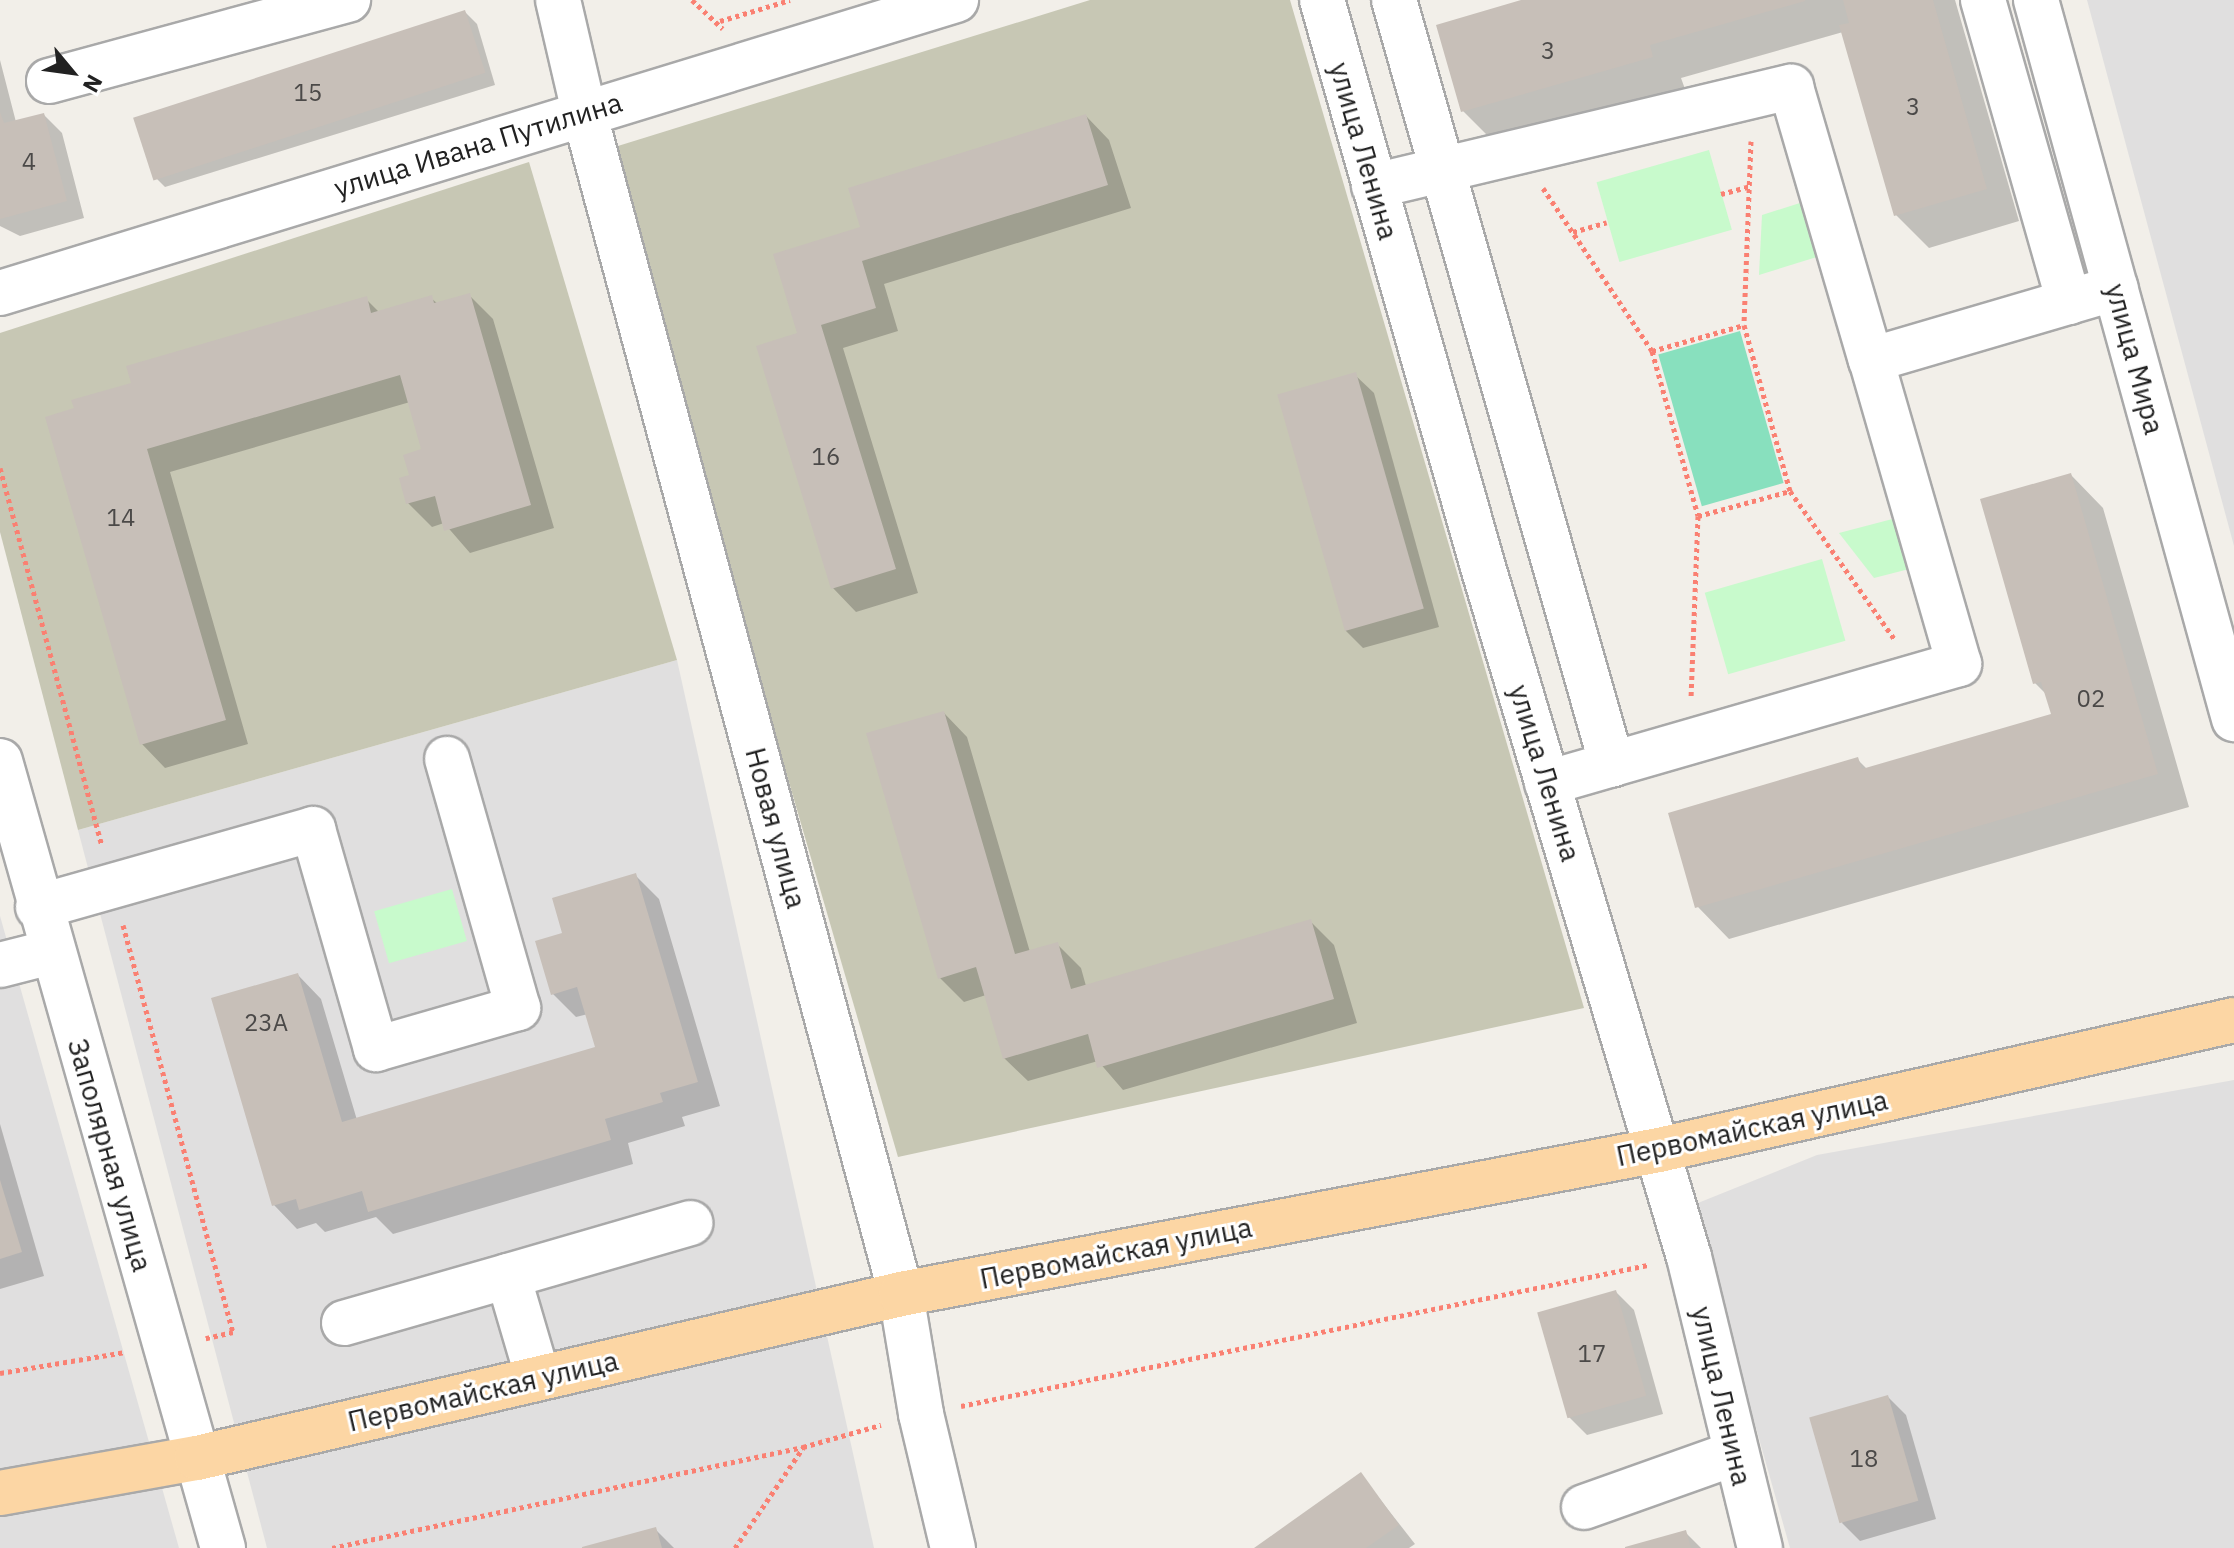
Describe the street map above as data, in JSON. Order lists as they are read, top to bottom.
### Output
{
  "streets": {
    "main road": ["Первомайская улица"],
    "street": [
      "улица Ивана Путилина",
      "улица Ленина",
      "улица Мира",
      "Новая улица",
      "Заполярная улица"
    ]
  },
  "crossings": [
    ["улица Ивана Путилина", "Новая улица"],
    ["улица Ленина", "Первомайская улица"],
    ["Новая улица", "Первомайская улица"],
    ["Первомайская улица", "Заполярная улица"]
  ],
  "house_numbers": [
    "3",
    "15",
    "3",
    "4",
    "16",
    "14",
    "02",
    "23А",
    "17",
    "18"
  ],
  "north": "bottom right"
}
